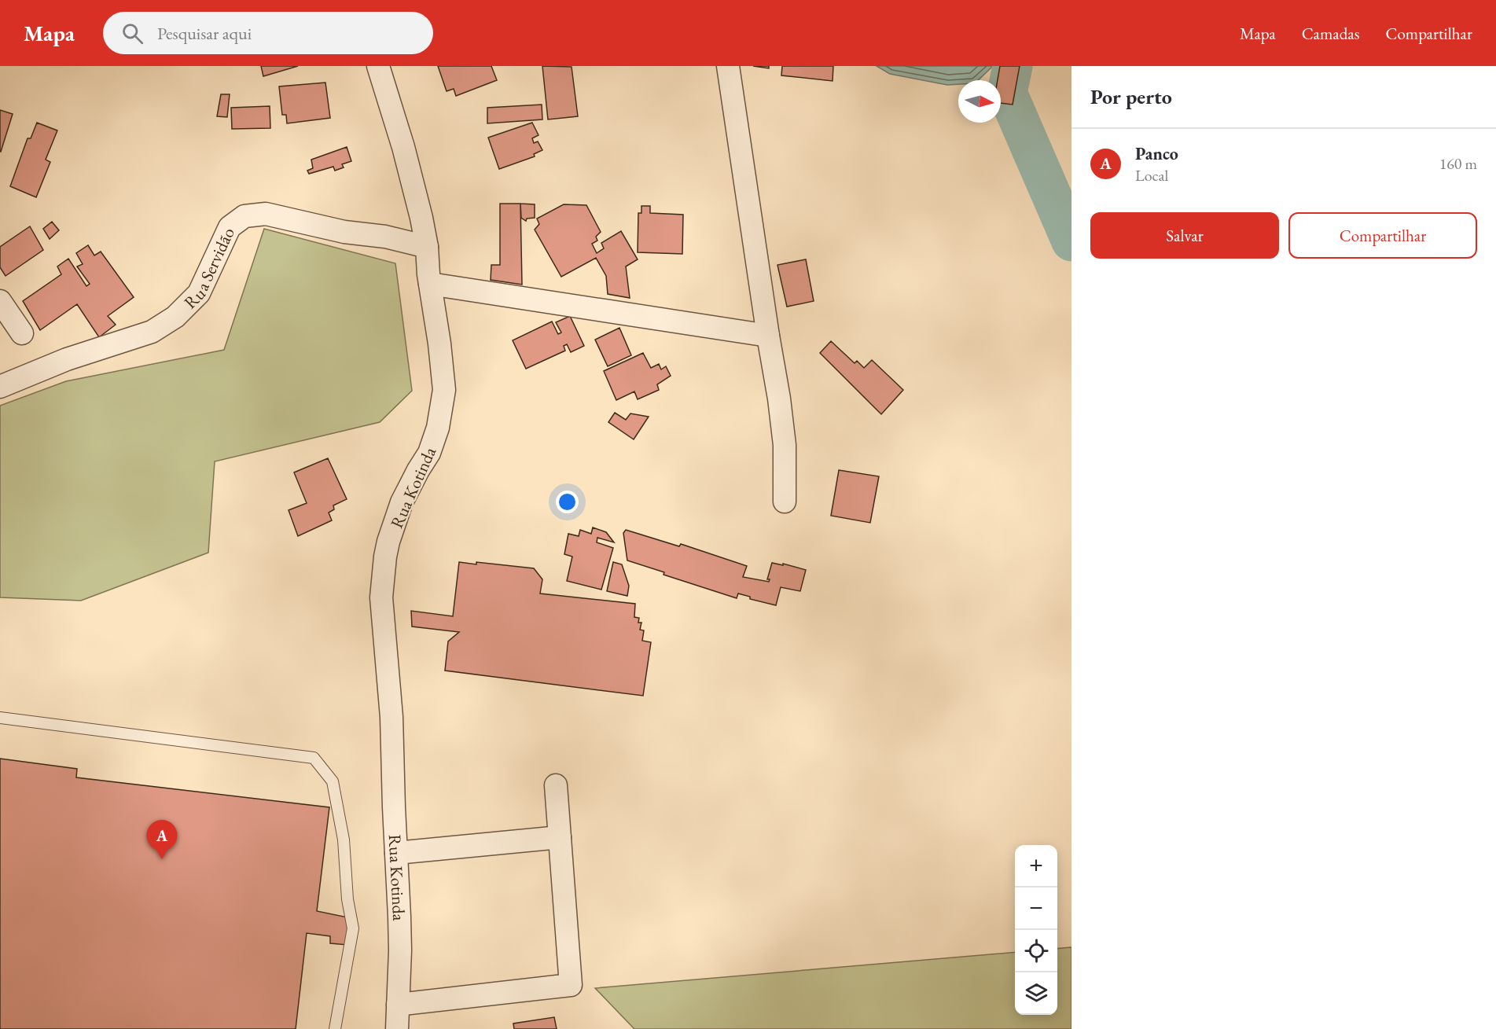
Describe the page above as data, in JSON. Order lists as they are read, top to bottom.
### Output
{
  "streets": {
    "street": ["Rua Servidão", "Rua Kotinda"]
  },
  "crossings": [
    ["Rua Servidão", "Rua Kotinda"]
  ],
  "north": "right",
  "page": {
    "header": "Mapa",
    "search": "Pesquisar aqui",
    "nav": ["Mapa", "Camadas", "Compartilhar"],
    "heading": "Por perto",
    "list": [
      {
        "mark": "A",
        "name": "Panco",
        "note": "Local",
        "value": "160 m"
      }
    ],
    "buttons": ["Salvar", "Compartilhar"],
    "pins": "A",
    "map_buttons": ["+", "−"]
  }
}
